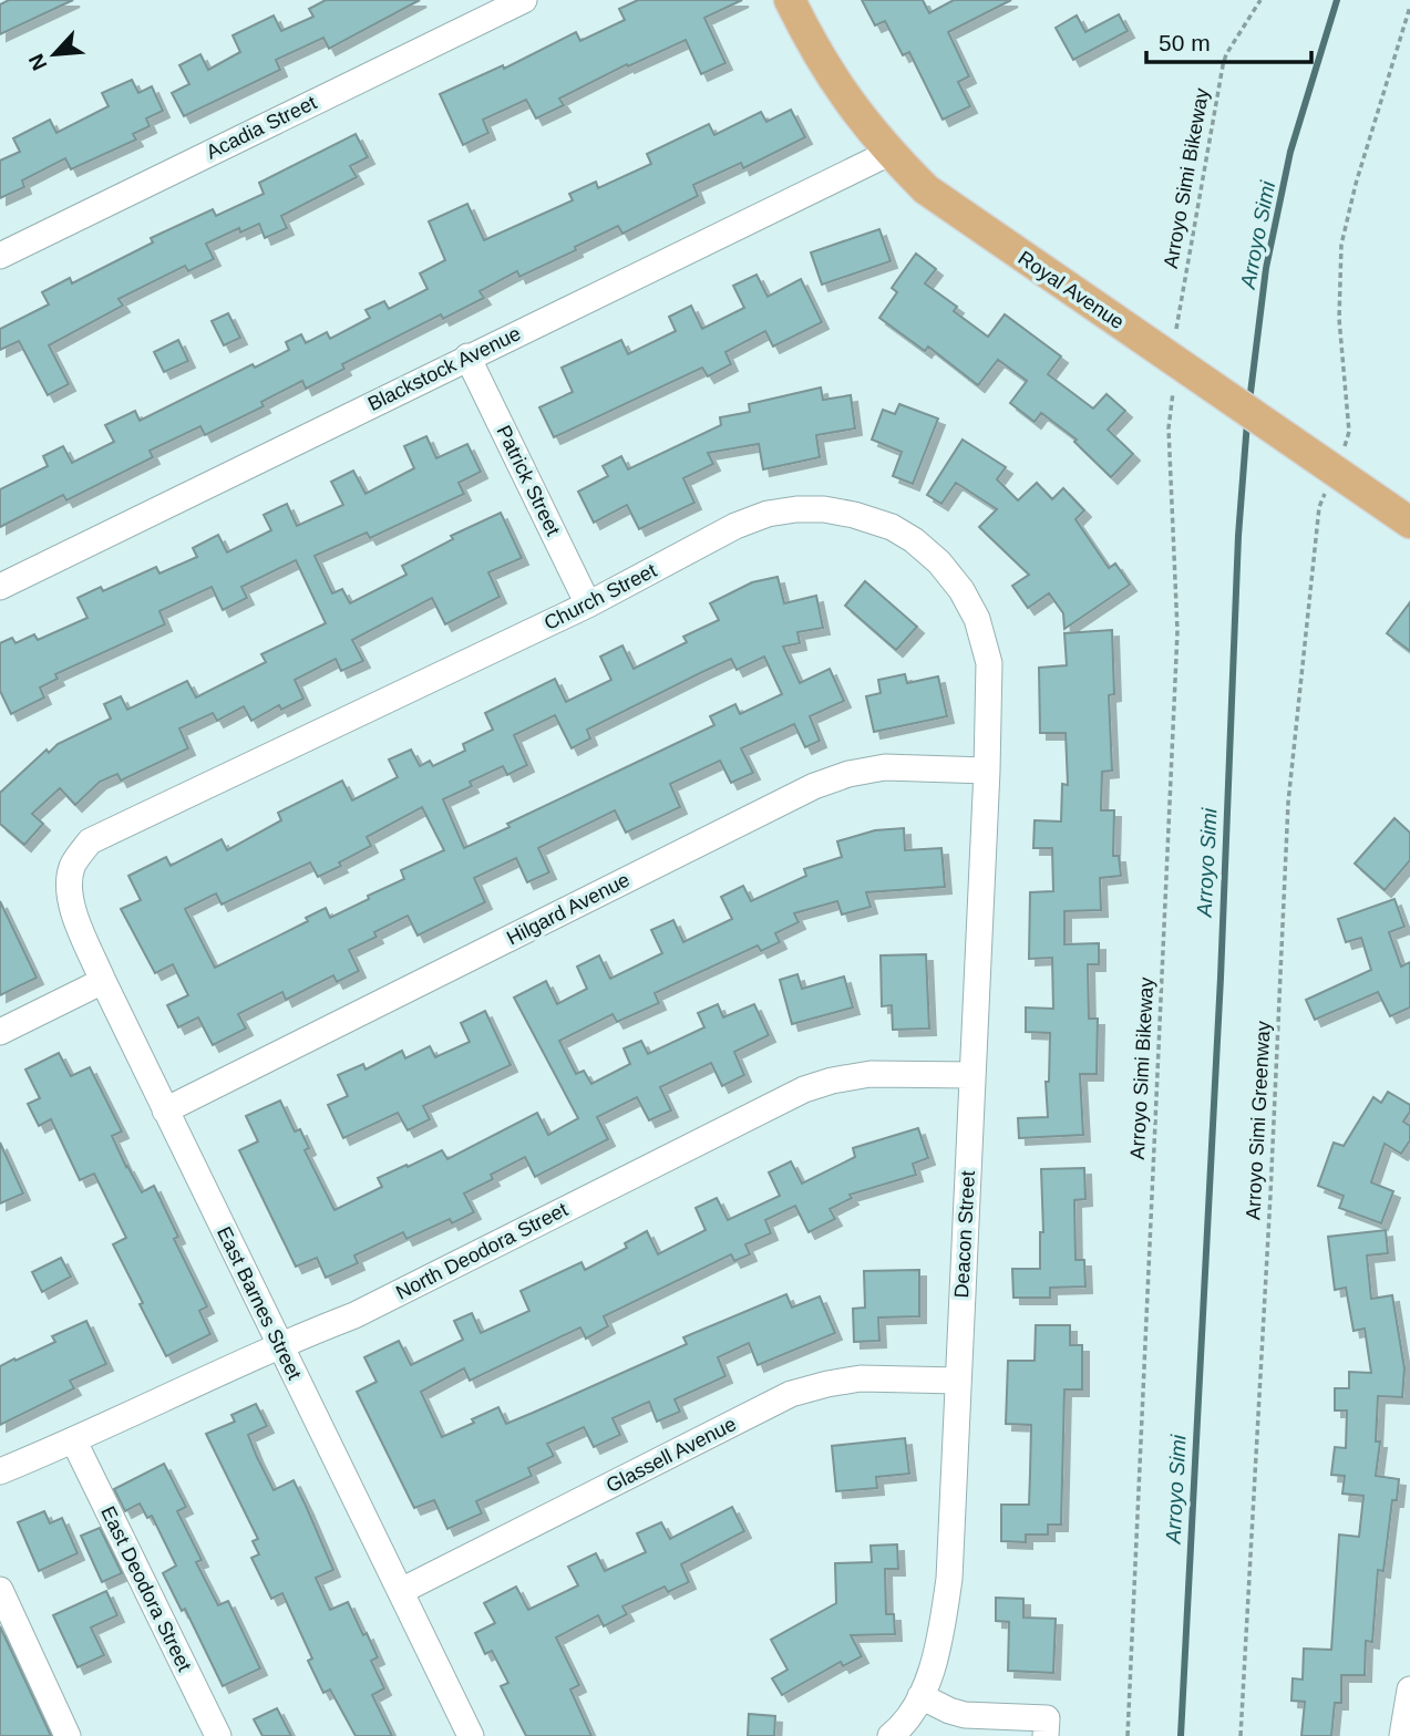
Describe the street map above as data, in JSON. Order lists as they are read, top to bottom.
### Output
{
  "streets": {
    "main road": ["Royal Avenue"],
    "street": [
      "Acadia Street",
      "Blackstock Avenue",
      "Patrick Street",
      "Church Street",
      "Hilgard Avenue",
      "Deacon Street",
      "North Deodora Street",
      "East Barnes Street",
      "Glassell Avenue",
      "East Deodora Street"
    ],
    "path": ["Arroyo Simi Bikeway", "Arroyo Simi Greenway"]
  },
  "crossings": [
    ["Royal Avenue", "Blackstock Avenue"],
    ["Blackstock Avenue", "Patrick Street"],
    ["Patrick Street", "Church Street"],
    ["Church Street", "Hilgard Avenue"],
    ["Church Street", "Deacon Street"],
    ["Church Street", "East Barnes Street"],
    ["Hilgard Avenue", "Deacon Street"],
    ["Hilgard Avenue", "East Barnes Street"],
    ["Deacon Street", "North Deodora Street"],
    ["Deacon Street", "Glassell Avenue"],
    ["North Deodora Street", "East Barnes Street"],
    ["North Deodora Street", "East Deodora Street"],
    ["East Barnes Street", "Glassell Avenue"]
  ],
  "water": ["Arroyo Simi"],
  "scale_bar": "50 m",
  "north": "bottom left"
}
